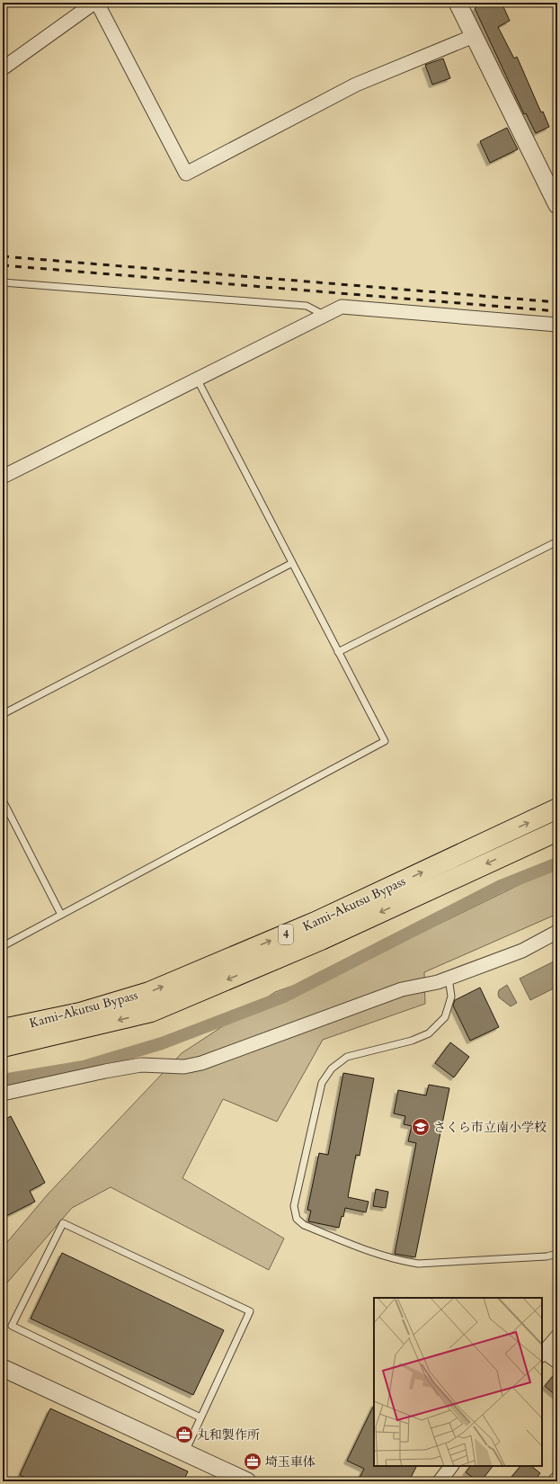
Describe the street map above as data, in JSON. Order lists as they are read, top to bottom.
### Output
{
  "streets": {
    "highway": ["Kami-Akutsu Bypass", "4"]
  },
  "places": {
    "school or university": ["さくら市立南小学校"],
    "office": ["丸和製作所", "埼玉車体"]
  }
}
